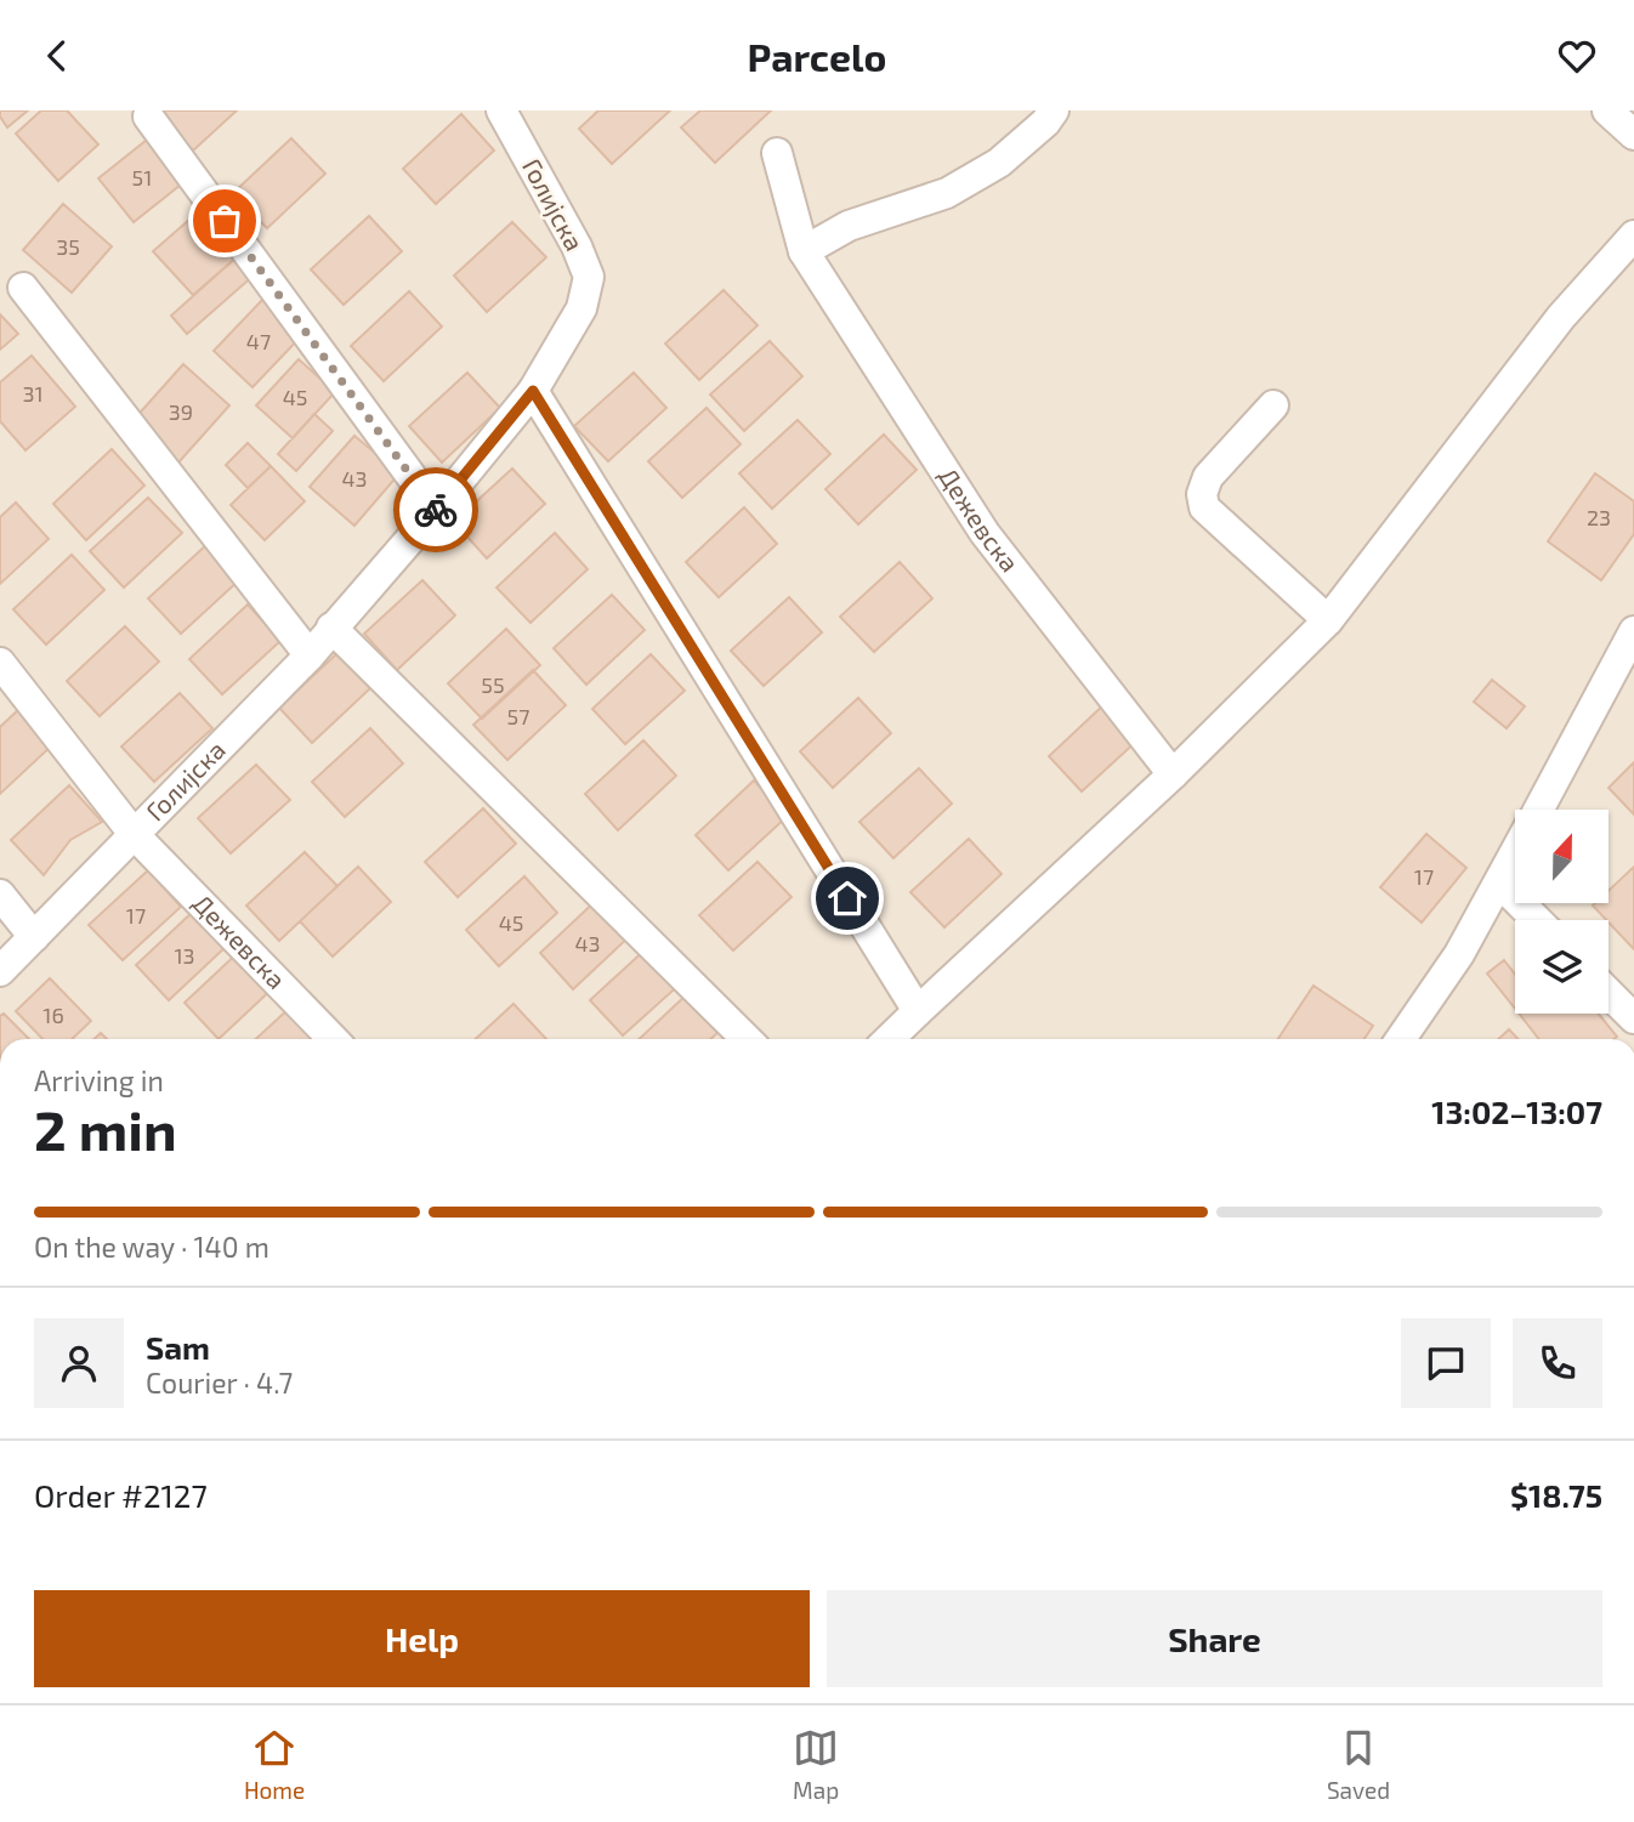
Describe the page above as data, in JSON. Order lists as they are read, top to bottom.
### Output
{
  "streets": {
    "street": ["Голијска", "Дежевска"]
  },
  "crossings": [
    ["Голијска", "Дежевска"]
  ],
  "house_numbers": [
    "51",
    "35",
    "47",
    "31",
    "45",
    "39",
    "43",
    "23",
    "55",
    "57",
    "17",
    "17",
    "45",
    "43",
    "13",
    "16"
  ],
  "north": "top",
  "page": {
    "header": "Parcelo",
    "heading": ["2 min", "Arriving in", "13:02–13:07"],
    "panel": [
      "Sam",
      "Courier · 4.7",
      "Order #2127",
      "$18.75"
    ],
    "bar": "On the way · 140 m",
    "buttons": ["Help", "Share"],
    "tabs": ["Home", "Map", "Saved"]
  }
}
